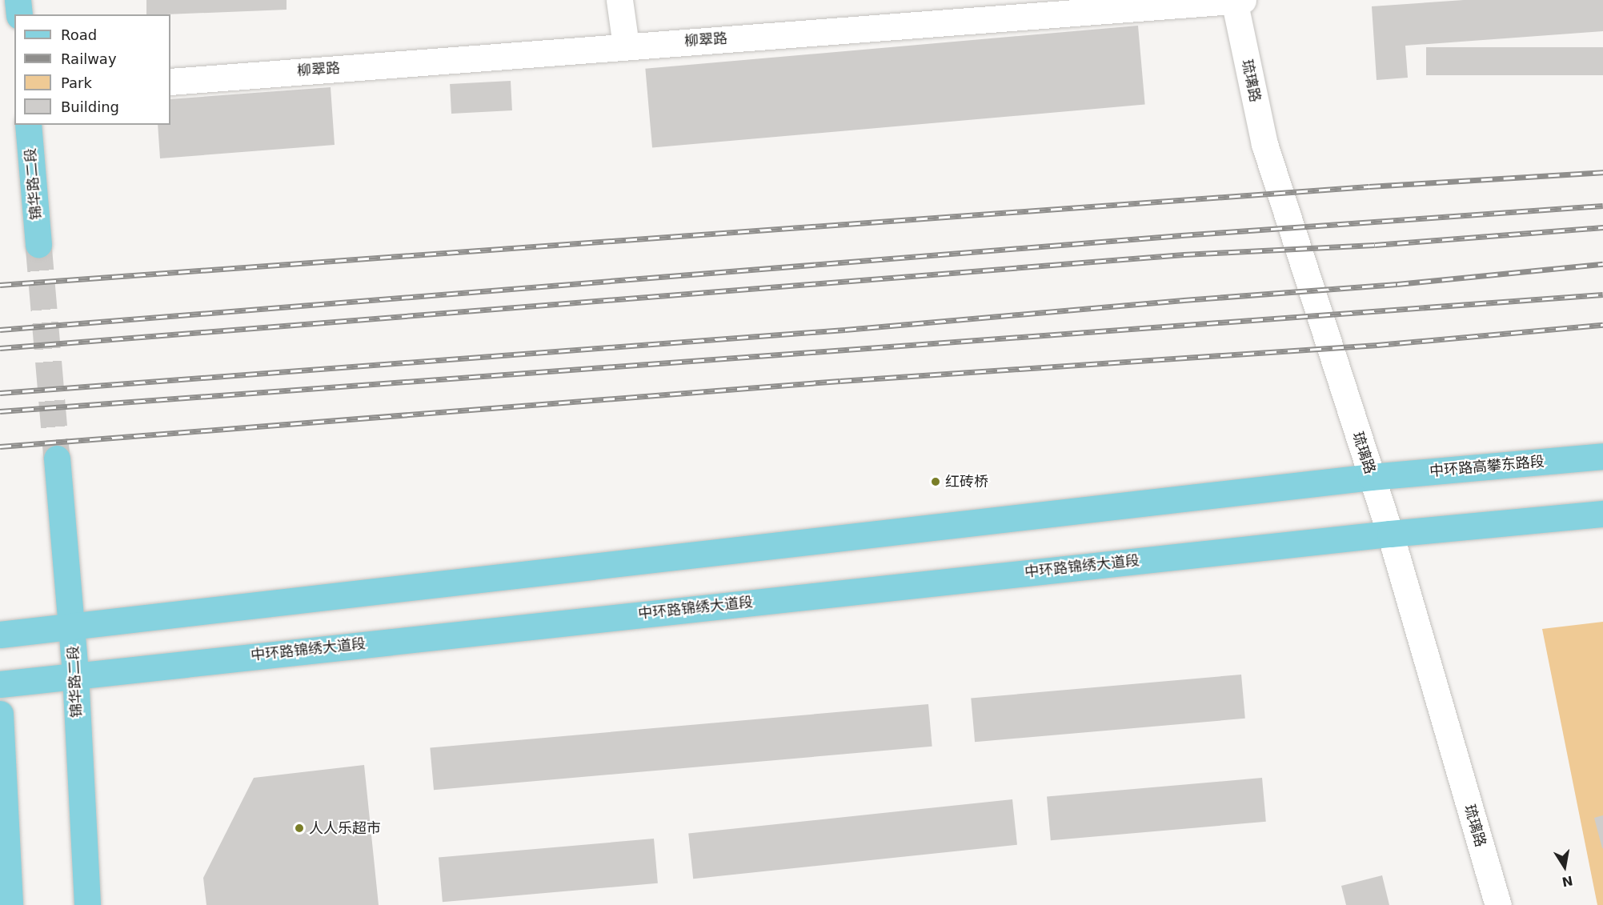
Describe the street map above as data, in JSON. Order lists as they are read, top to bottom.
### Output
{
  "streets": {
    "main road": ["锦华路二段", "中环路高攀东路段", "中环路锦绣大道段"],
    "street": ["柳翠路", "琉璃路"]
  },
  "crossings": [
    ["柳翠路", "琉璃路"],
    ["琉璃路", "中环路高攀东路段"],
    ["琉璃路", "中环路锦绣大道段"],
    ["锦华路二段", "中环路锦绣大道段"]
  ],
  "places": ["红砖桥", "人人乐超市"],
  "legend": [
    "Road",
    "Railway",
    "Park",
    "Building"
  ],
  "north": "bottom"
}
